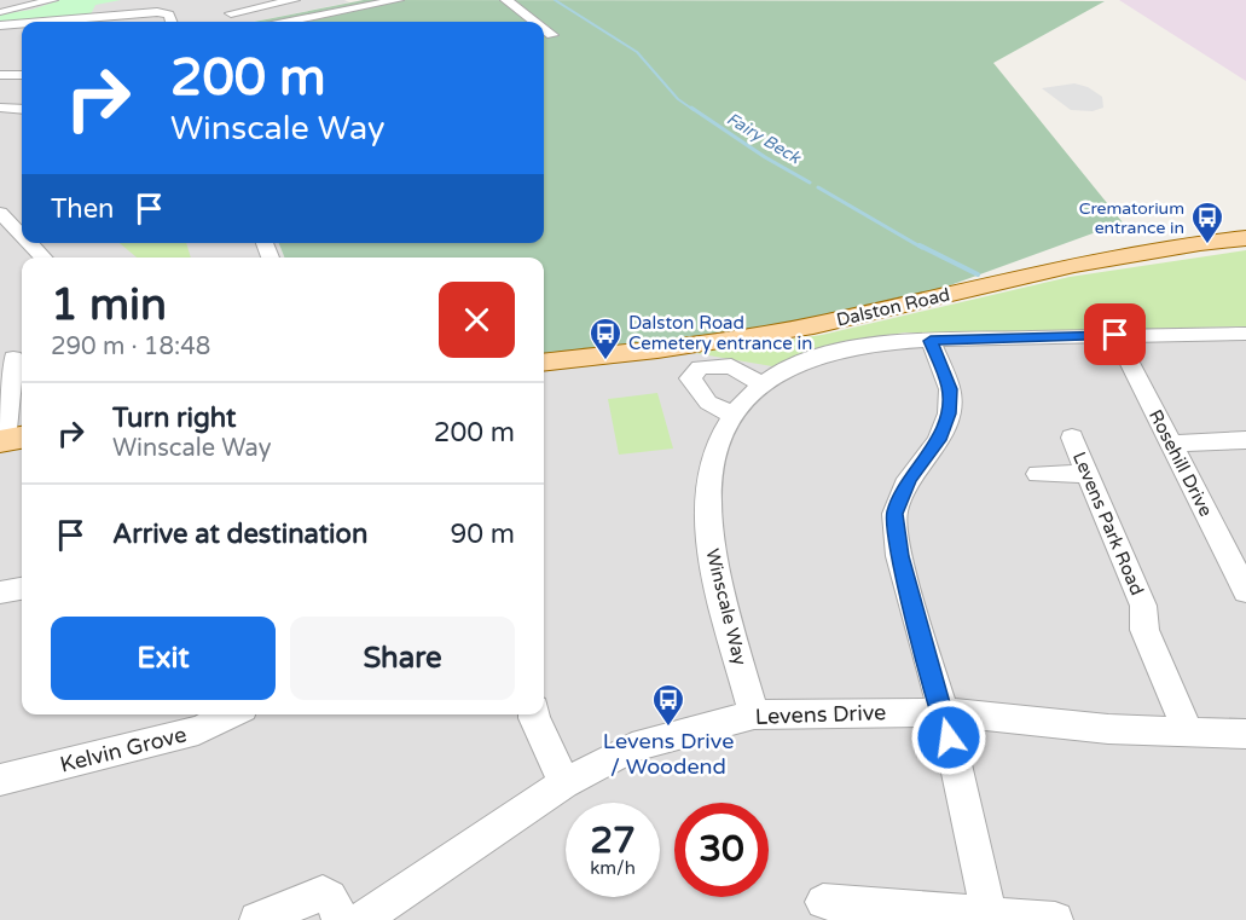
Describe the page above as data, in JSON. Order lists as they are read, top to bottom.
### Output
{
  "streets": {
    "main road": ["Dalston Road"],
    "street": [
      "Rosehill Drive",
      "Levens Park Road",
      "Winscale Way",
      "Levens Drive",
      "Kelvin Grove"
    ]
  },
  "crossings": [
    ["Rosehill Drive", "Winscale Way"],
    ["Levens Park Road", "Levens Drive"],
    ["Winscale Way", "Levens Drive"]
  ],
  "water": ["Fairy Beck"],
  "places": {
    "bus stop": ["Crematorium entrance in", "Dalston Road Cemetery entrance in", "Levens Drive / Woodend"]
  },
  "page": {
    "turn": ["200 m", "Winscale Way"],
    "then": "Then",
    "heading": ["1 min", "290 m · 18:48"],
    "list": [
      {
        "name": "Turn right",
        "note": "Winscale Way",
        "value": "200 m"
      },
      {
        "name": "Arrive at destination",
        "value": "90 m"
      }
    ],
    "buttons": ["Exit", "Share"],
    "speed": "27 km/h",
    "limit": "30"
  }
}
